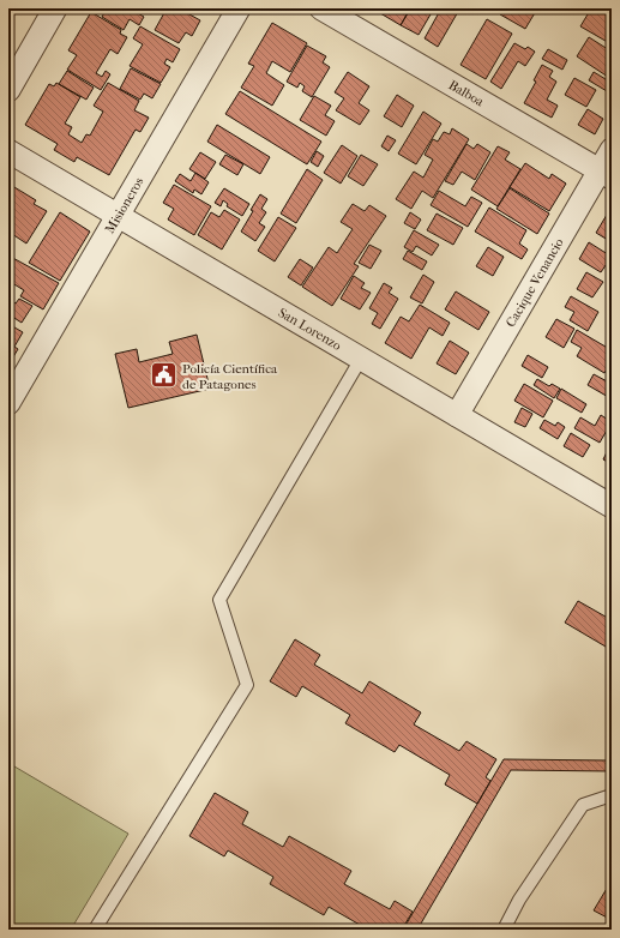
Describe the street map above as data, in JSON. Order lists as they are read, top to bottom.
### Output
{
  "streets": {
    "street": [
      "Balboa",
      "Misioneros",
      "Cacique Venancio",
      "San Lorenzo"
    ]
  },
  "crossings": [
    ["Balboa", "Cacique Venancio"],
    ["Misioneros", "San Lorenzo"],
    ["Cacique Venancio", "San Lorenzo"]
  ],
  "places": {
    "public building": ["Policía Científica de Patagones"]
  }
}
